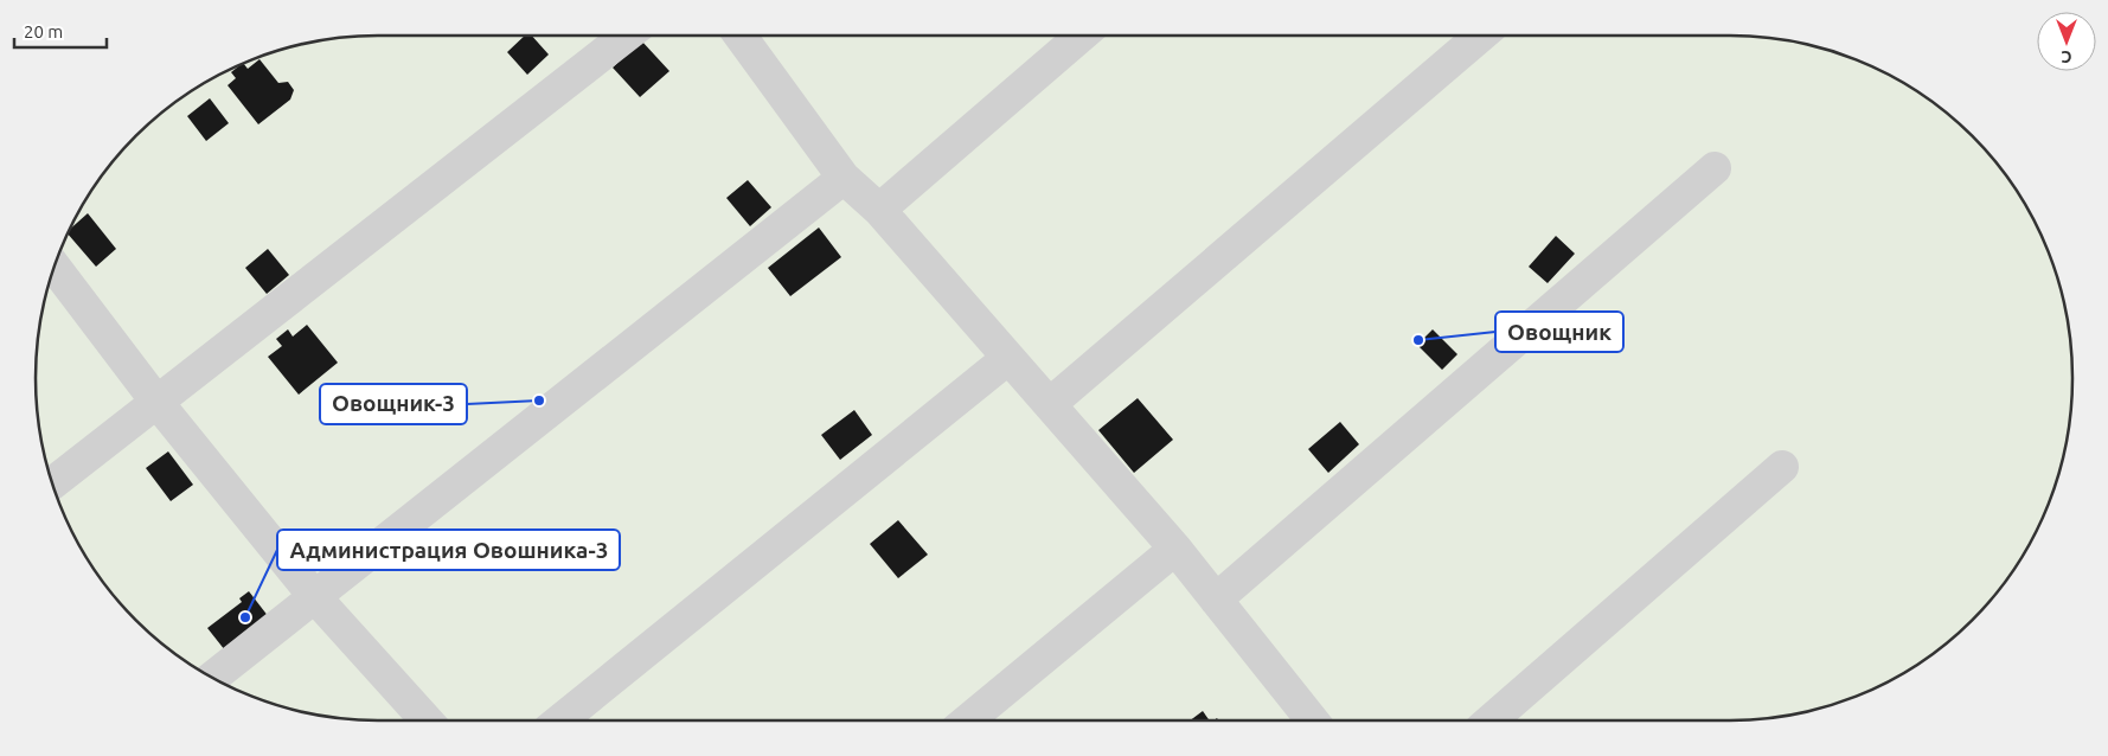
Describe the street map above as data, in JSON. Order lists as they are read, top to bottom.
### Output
{
  "places": ["Овощник", "Овощник-3", "Администрация Овошника-3"],
  "scale_bar": "20 m",
  "north": "bottom"
}
